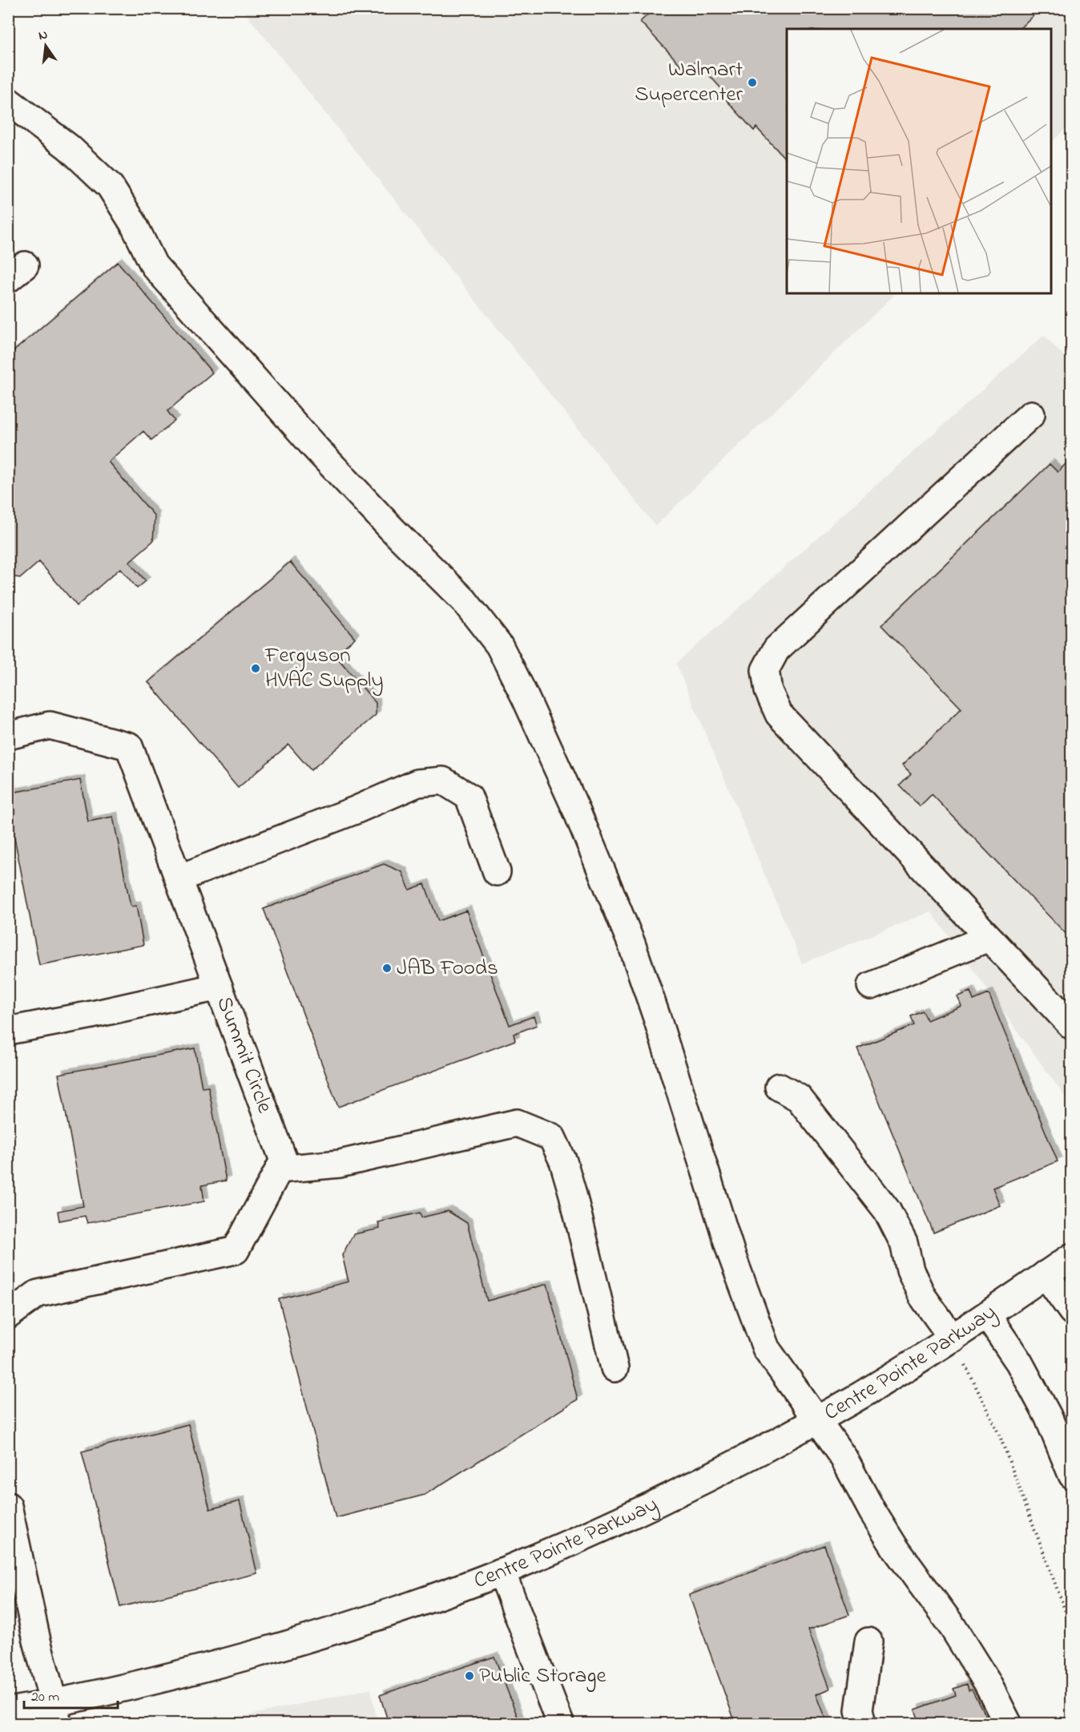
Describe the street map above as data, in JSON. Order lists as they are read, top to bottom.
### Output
{
  "streets": {
    "street": ["Summit Circle", "Centre Pointe Parkway"]
  },
  "places": [
    "Walmart Supercenter",
    "Ferguson HVAC Supply",
    "JAB Foods",
    "Public Storage"
  ],
  "scale_bar": "20 m",
  "north": "top"
}
